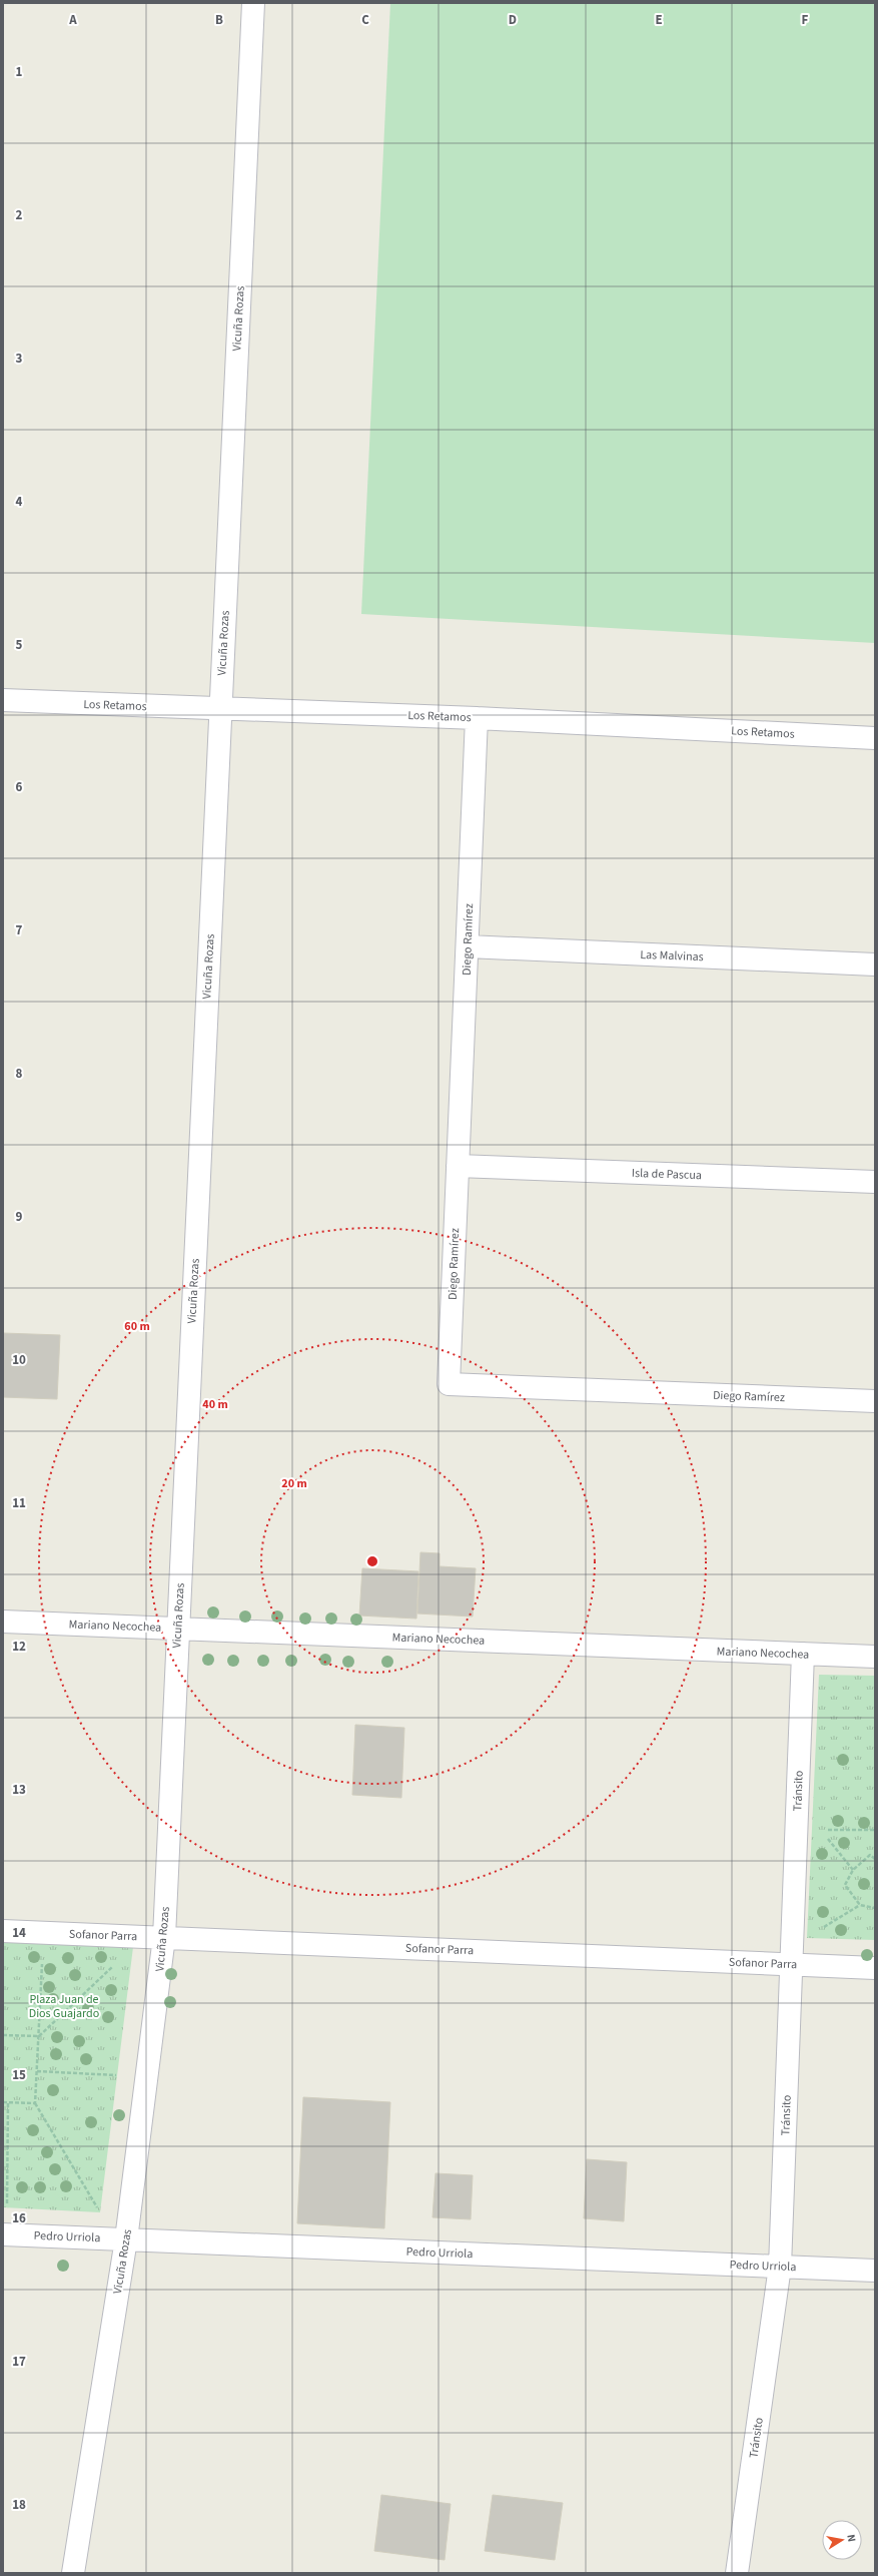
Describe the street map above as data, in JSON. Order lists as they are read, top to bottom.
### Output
{
  "streets": {
    "street": [
      "Vicuña Rozas",
      "Los Retamos",
      "Diego Ramírez",
      "Las Malvinas",
      "Isla de Pascua",
      "Mariano Necochea",
      "Tránsito",
      "Sofanor Parra",
      "Pedro Urriola"
    ]
  },
  "crossings": [
    ["Vicuña Rozas", "Los Retamos"],
    ["Vicuña Rozas", "Mariano Necochea"],
    ["Vicuña Rozas", "Sofanor Parra"],
    ["Vicuña Rozas", "Pedro Urriola"],
    ["Los Retamos", "Diego Ramírez"],
    ["Diego Ramírez", "Las Malvinas"],
    ["Diego Ramírez", "Isla de Pascua"],
    ["Mariano Necochea", "Tránsito"],
    ["Tránsito", "Sofanor Parra"],
    ["Tránsito", "Pedro Urriola"]
  ],
  "parks": ["Plaza Juan de Dios Guajardo"],
  "north": "right",
  "grid": {
    "columns": [
      "A",
      "B",
      "C",
      "D",
      "E",
      "F"
    ],
    "rows": [
      "1",
      "2",
      "3",
      "4",
      "5",
      "6",
      "7",
      "8",
      "9",
      "10",
      "11",
      "12",
      "13",
      "14",
      "15",
      "16",
      "17",
      "18"
    ]
  },
  "rings": ["60 m", "40 m", "20 m"]
}
